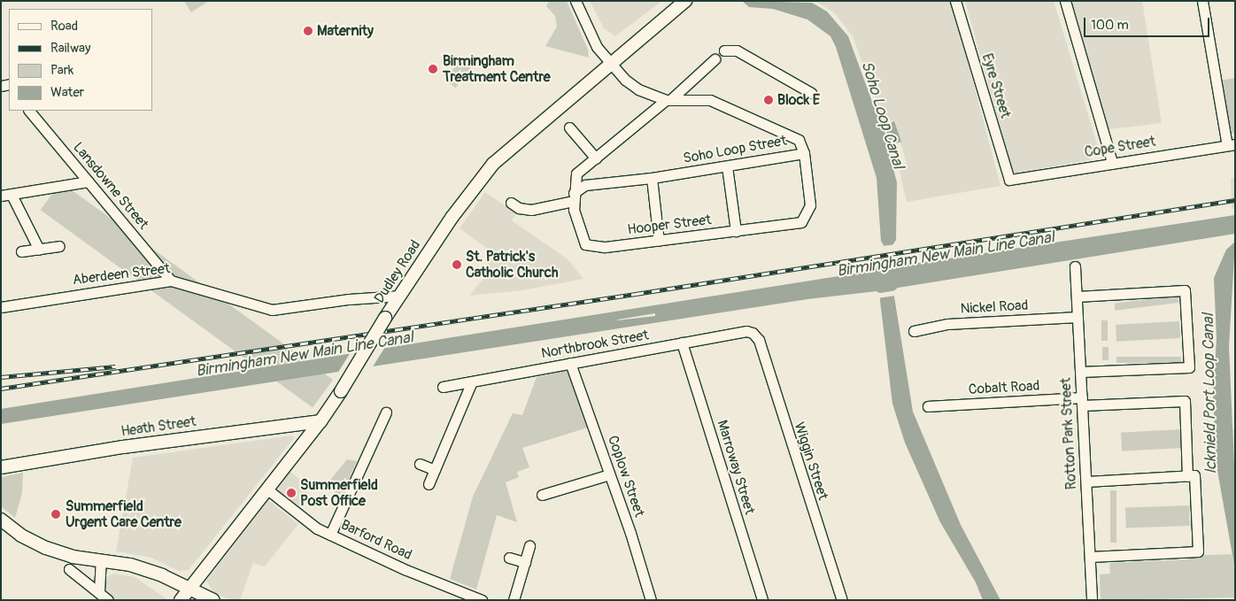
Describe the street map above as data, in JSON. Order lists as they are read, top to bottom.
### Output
{
  "streets": {
    "main road": ["Dudley Road", "Heath Street"],
    "street": [
      "Eyre Street",
      "Cope Street",
      "Soho Loop Street",
      "Lansdowne Street",
      "Hooper Street",
      "Aberdeen Street",
      "Nickel Road",
      "Northbrook Street",
      "Cobalt Road",
      "Rotton Park Street",
      "Wiggin Street",
      "Marroway Street",
      "Coplow Street",
      "Barford Road"
    ]
  },
  "crossings": [
    ["Eyre Street", "Cope Street"],
    ["Soho Loop Street", "Hooper Street"],
    ["Soho Loop Street", "Dudley Road"],
    ["Lansdowne Street", "Aberdeen Street"],
    ["Dudley Road", "Aberdeen Street"],
    ["Dudley Road", "Heath Street"],
    ["Dudley Road", "Barford Road"],
    ["Nickel Road", "Rotton Park Street"],
    ["Northbrook Street", "Wiggin Street"],
    ["Northbrook Street", "Marroway Street"],
    ["Northbrook Street", "Coplow Street"],
    ["Cobalt Road", "Rotton Park Street"]
  ],
  "water": ["Soho Loop Canal", "Birmingham New Main Line Canal", "Icknield Port Loop Canal"],
  "places": [
    "Maternity",
    "Birmingham Treatment Centre",
    "Block E",
    "St. Patrick's Catholic Church",
    "Summerfield Post Office",
    "Summerfield Urgent Care Centre"
  ],
  "legend": [
    "Road",
    "Railway",
    "Park",
    "Water"
  ],
  "scale_bar": "100 m"
}
